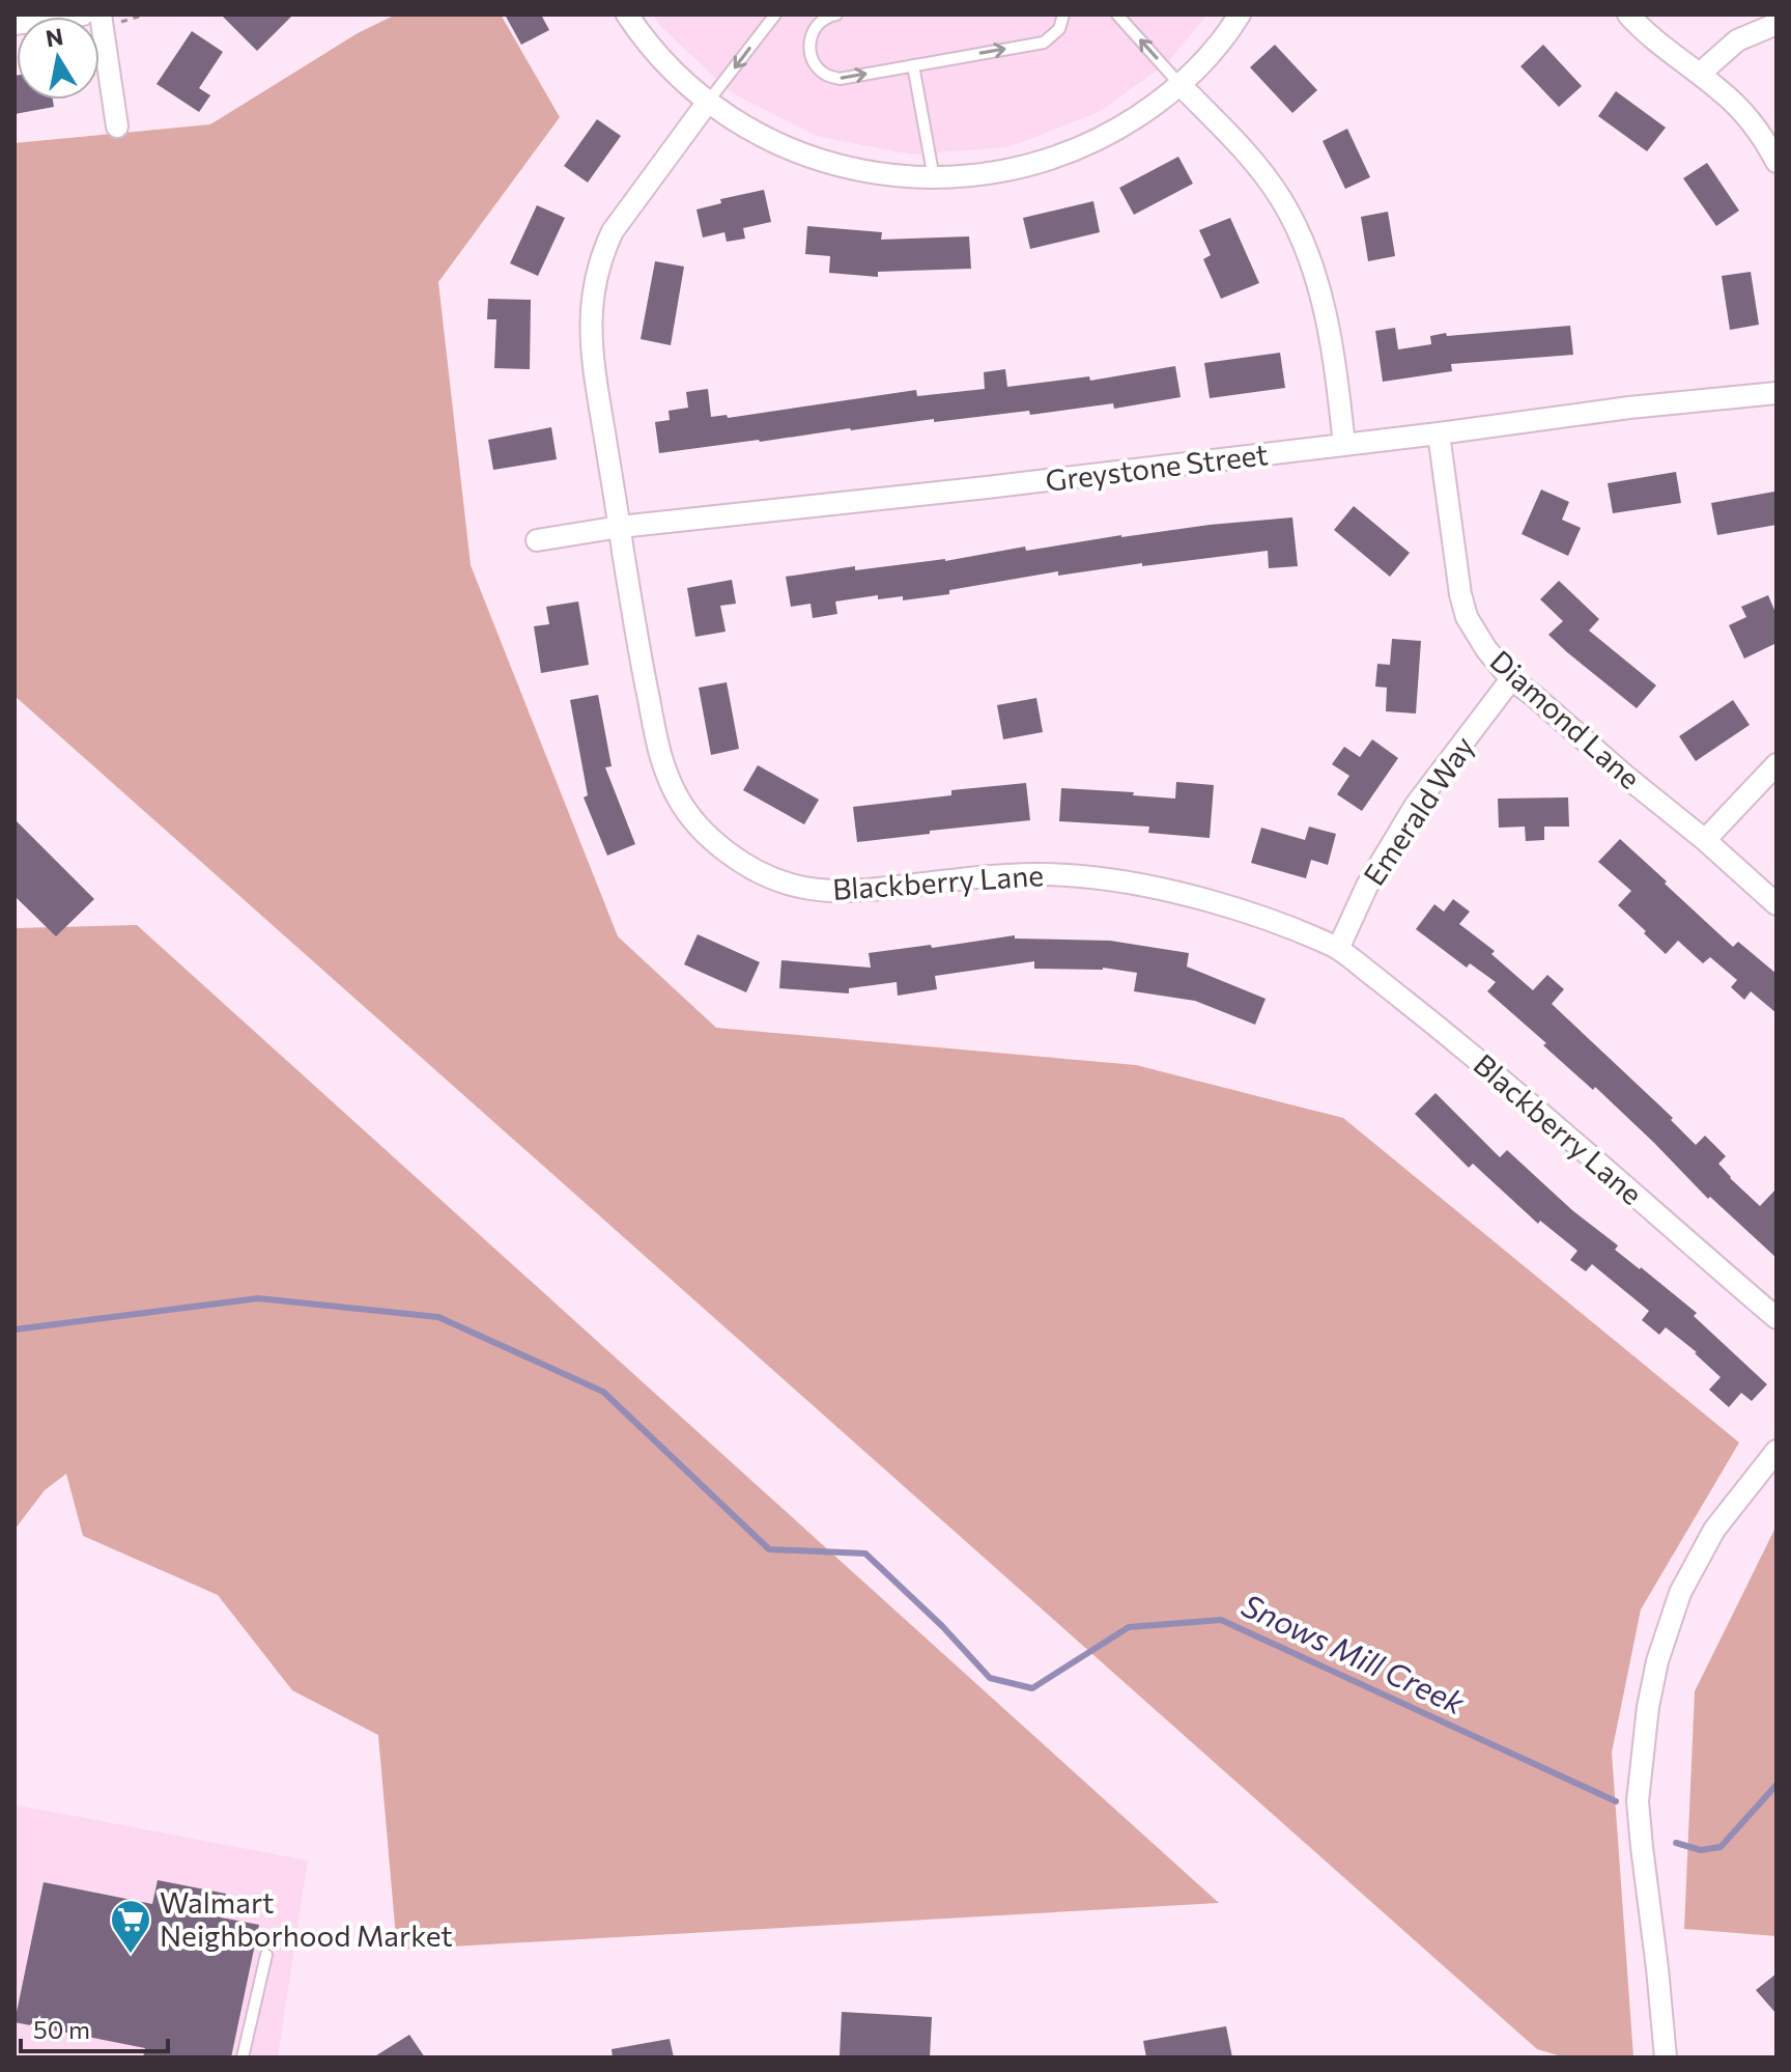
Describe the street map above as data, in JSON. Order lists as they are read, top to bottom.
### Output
{
  "streets": {
    "street": [
      "Greystone Street",
      "Diamond Lane",
      "Emerald Way",
      "Blackberry Lane"
    ]
  },
  "crossings": [
    ["Greystone Street", "Diamond Lane"],
    ["Greystone Street", "Blackberry Lane"],
    ["Diamond Lane", "Emerald Way"],
    ["Emerald Way", "Blackberry Lane"]
  ],
  "water": ["Snows Mill Creek"],
  "places": {
    "supermarket": ["Walmart Neighborhood Market"]
  },
  "scale_bar": "50 m",
  "north": "top"
}
